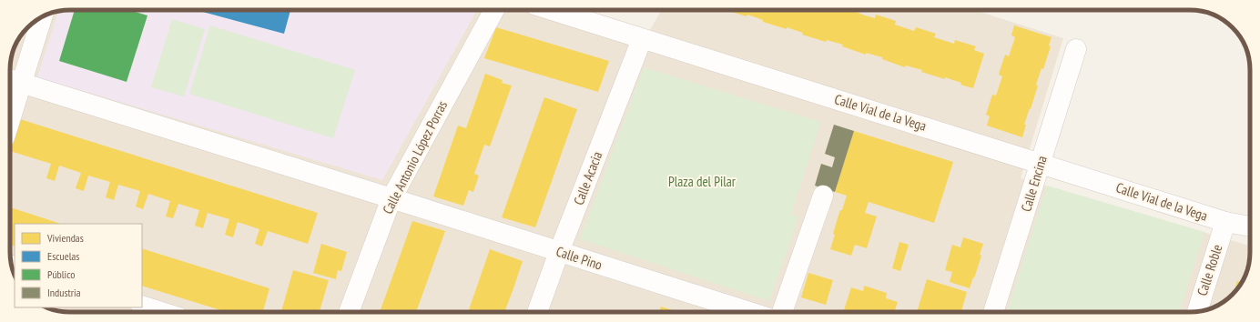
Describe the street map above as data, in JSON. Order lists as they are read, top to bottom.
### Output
{
  "streets": {
    "street": [
      "Calle Vial de la Vega",
      "Calle Antonio López Porras",
      "Calle Acacia",
      "Calle Encina",
      "Calle Pino",
      "Calle Roble"
    ]
  },
  "crossings": [
    ["Calle Vial de la Vega", "Calle Acacia"],
    ["Calle Vial de la Vega", "Calle Encina"],
    ["Calle Vial de la Vega", "Calle Roble"],
    ["Calle Antonio López Porras", "Calle Pino"],
    ["Calle Acacia", "Calle Pino"]
  ],
  "parks": ["Plaza del Pilar"],
  "legend": [
    "Viviendas",
    "Escuelas",
    "Público",
    "Industria"
  ]
}
